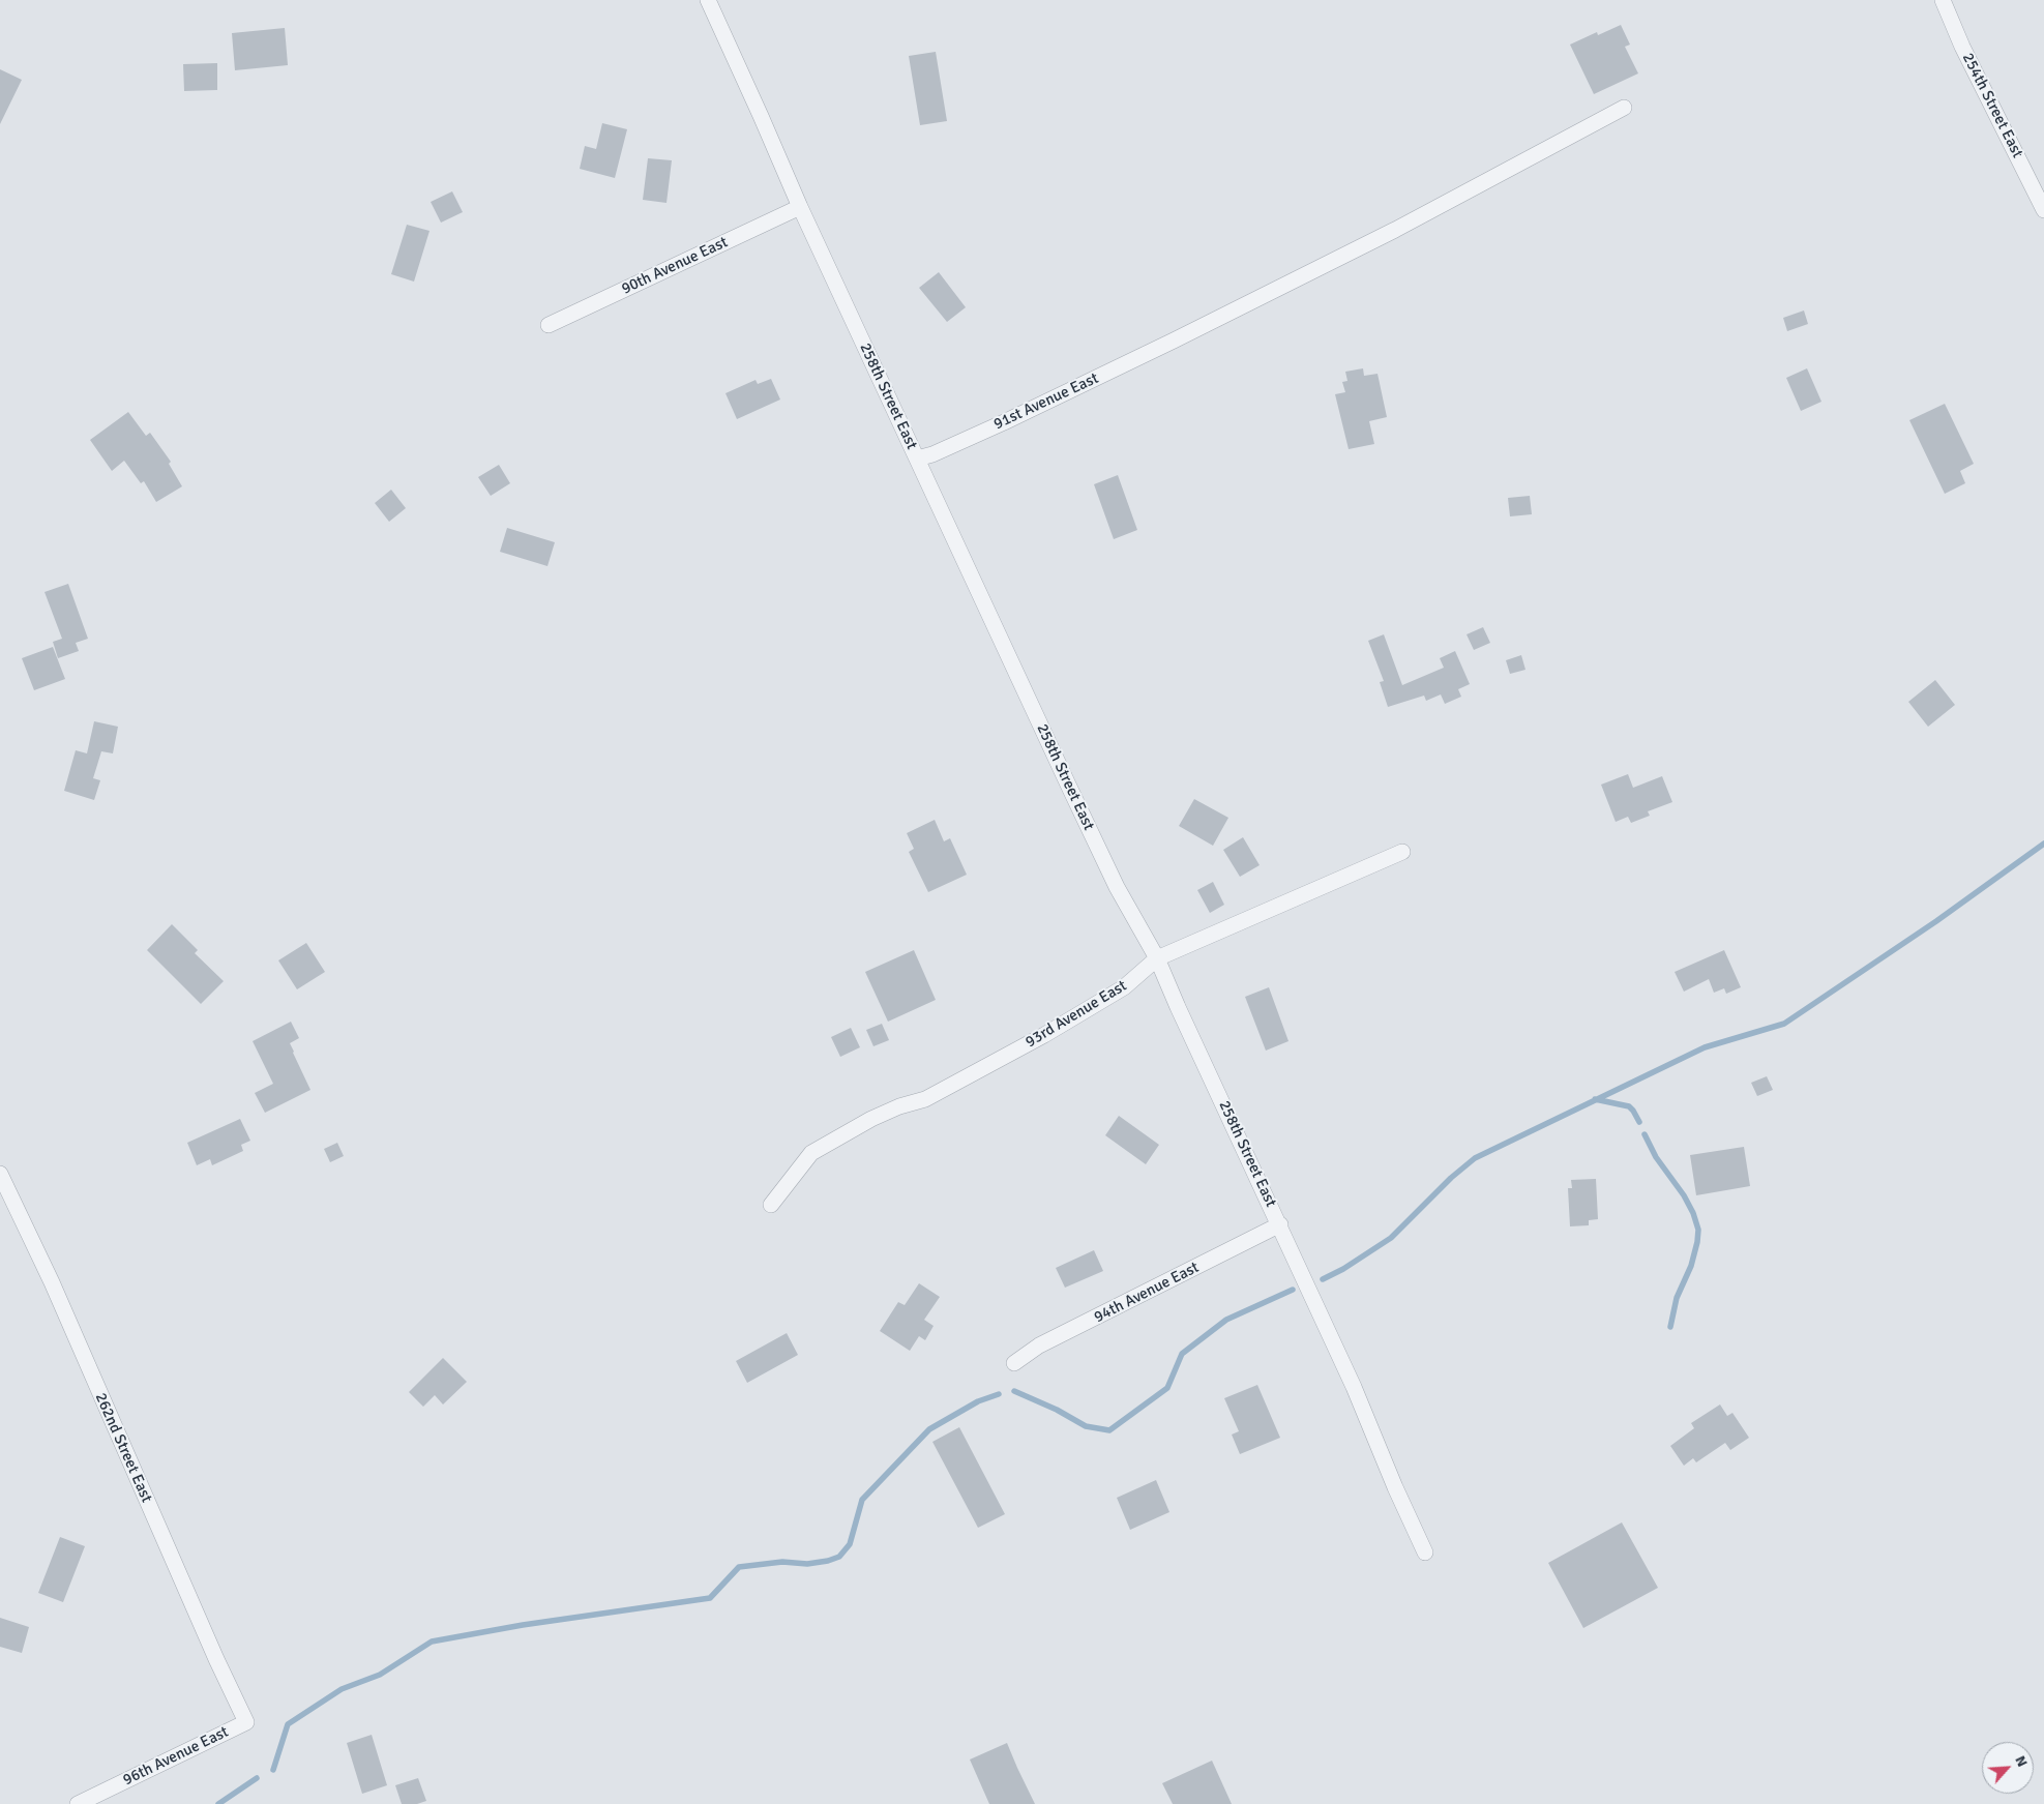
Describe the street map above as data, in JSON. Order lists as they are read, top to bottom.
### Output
{
  "streets": {
    "street": [
      "254th Street East",
      "90th Avenue East",
      "258th Street East",
      "91st Avenue East",
      "93rd Avenue East",
      "94th Avenue East",
      "262nd Street East",
      "96th Avenue East"
    ]
  },
  "crossings": [
    ["90th Avenue East", "258th Street East"],
    ["258th Street East", "91st Avenue East"],
    ["258th Street East", "93rd Avenue East"],
    ["258th Street East", "94th Avenue East"],
    ["262nd Street East", "96th Avenue East"]
  ],
  "north": "top right"
}
